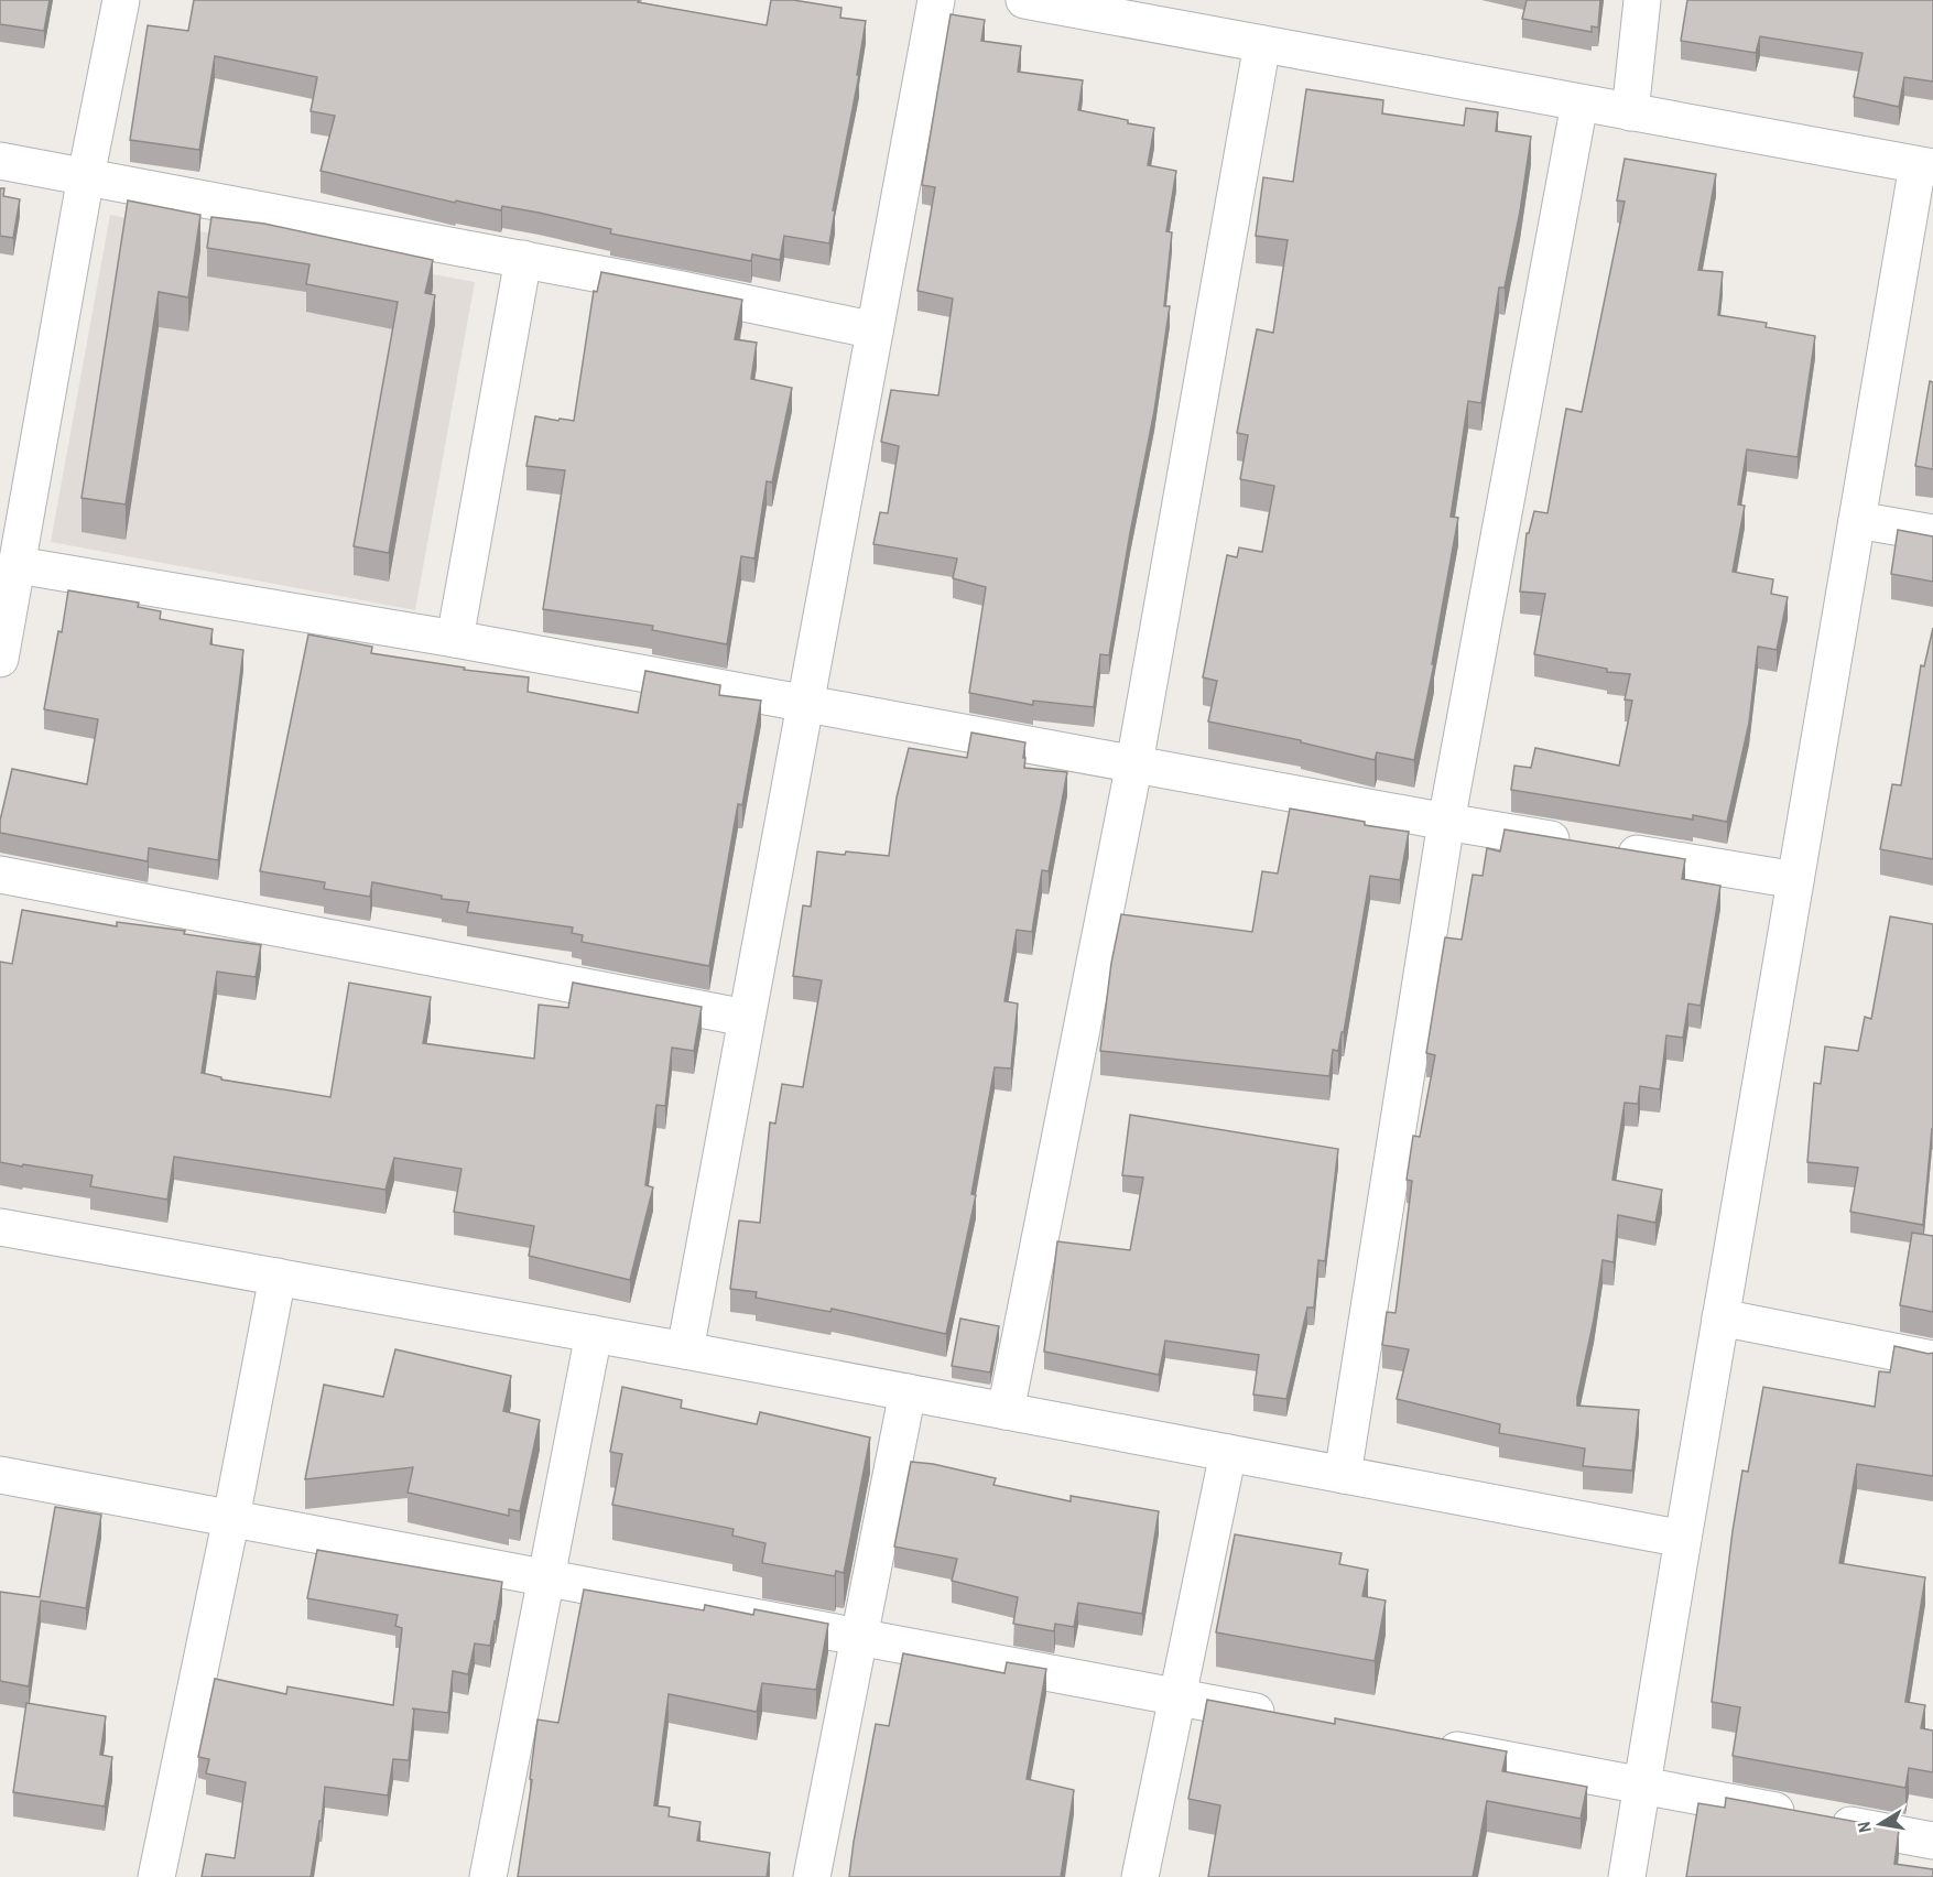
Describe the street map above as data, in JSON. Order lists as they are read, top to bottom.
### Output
{
  "north": "left"
}
